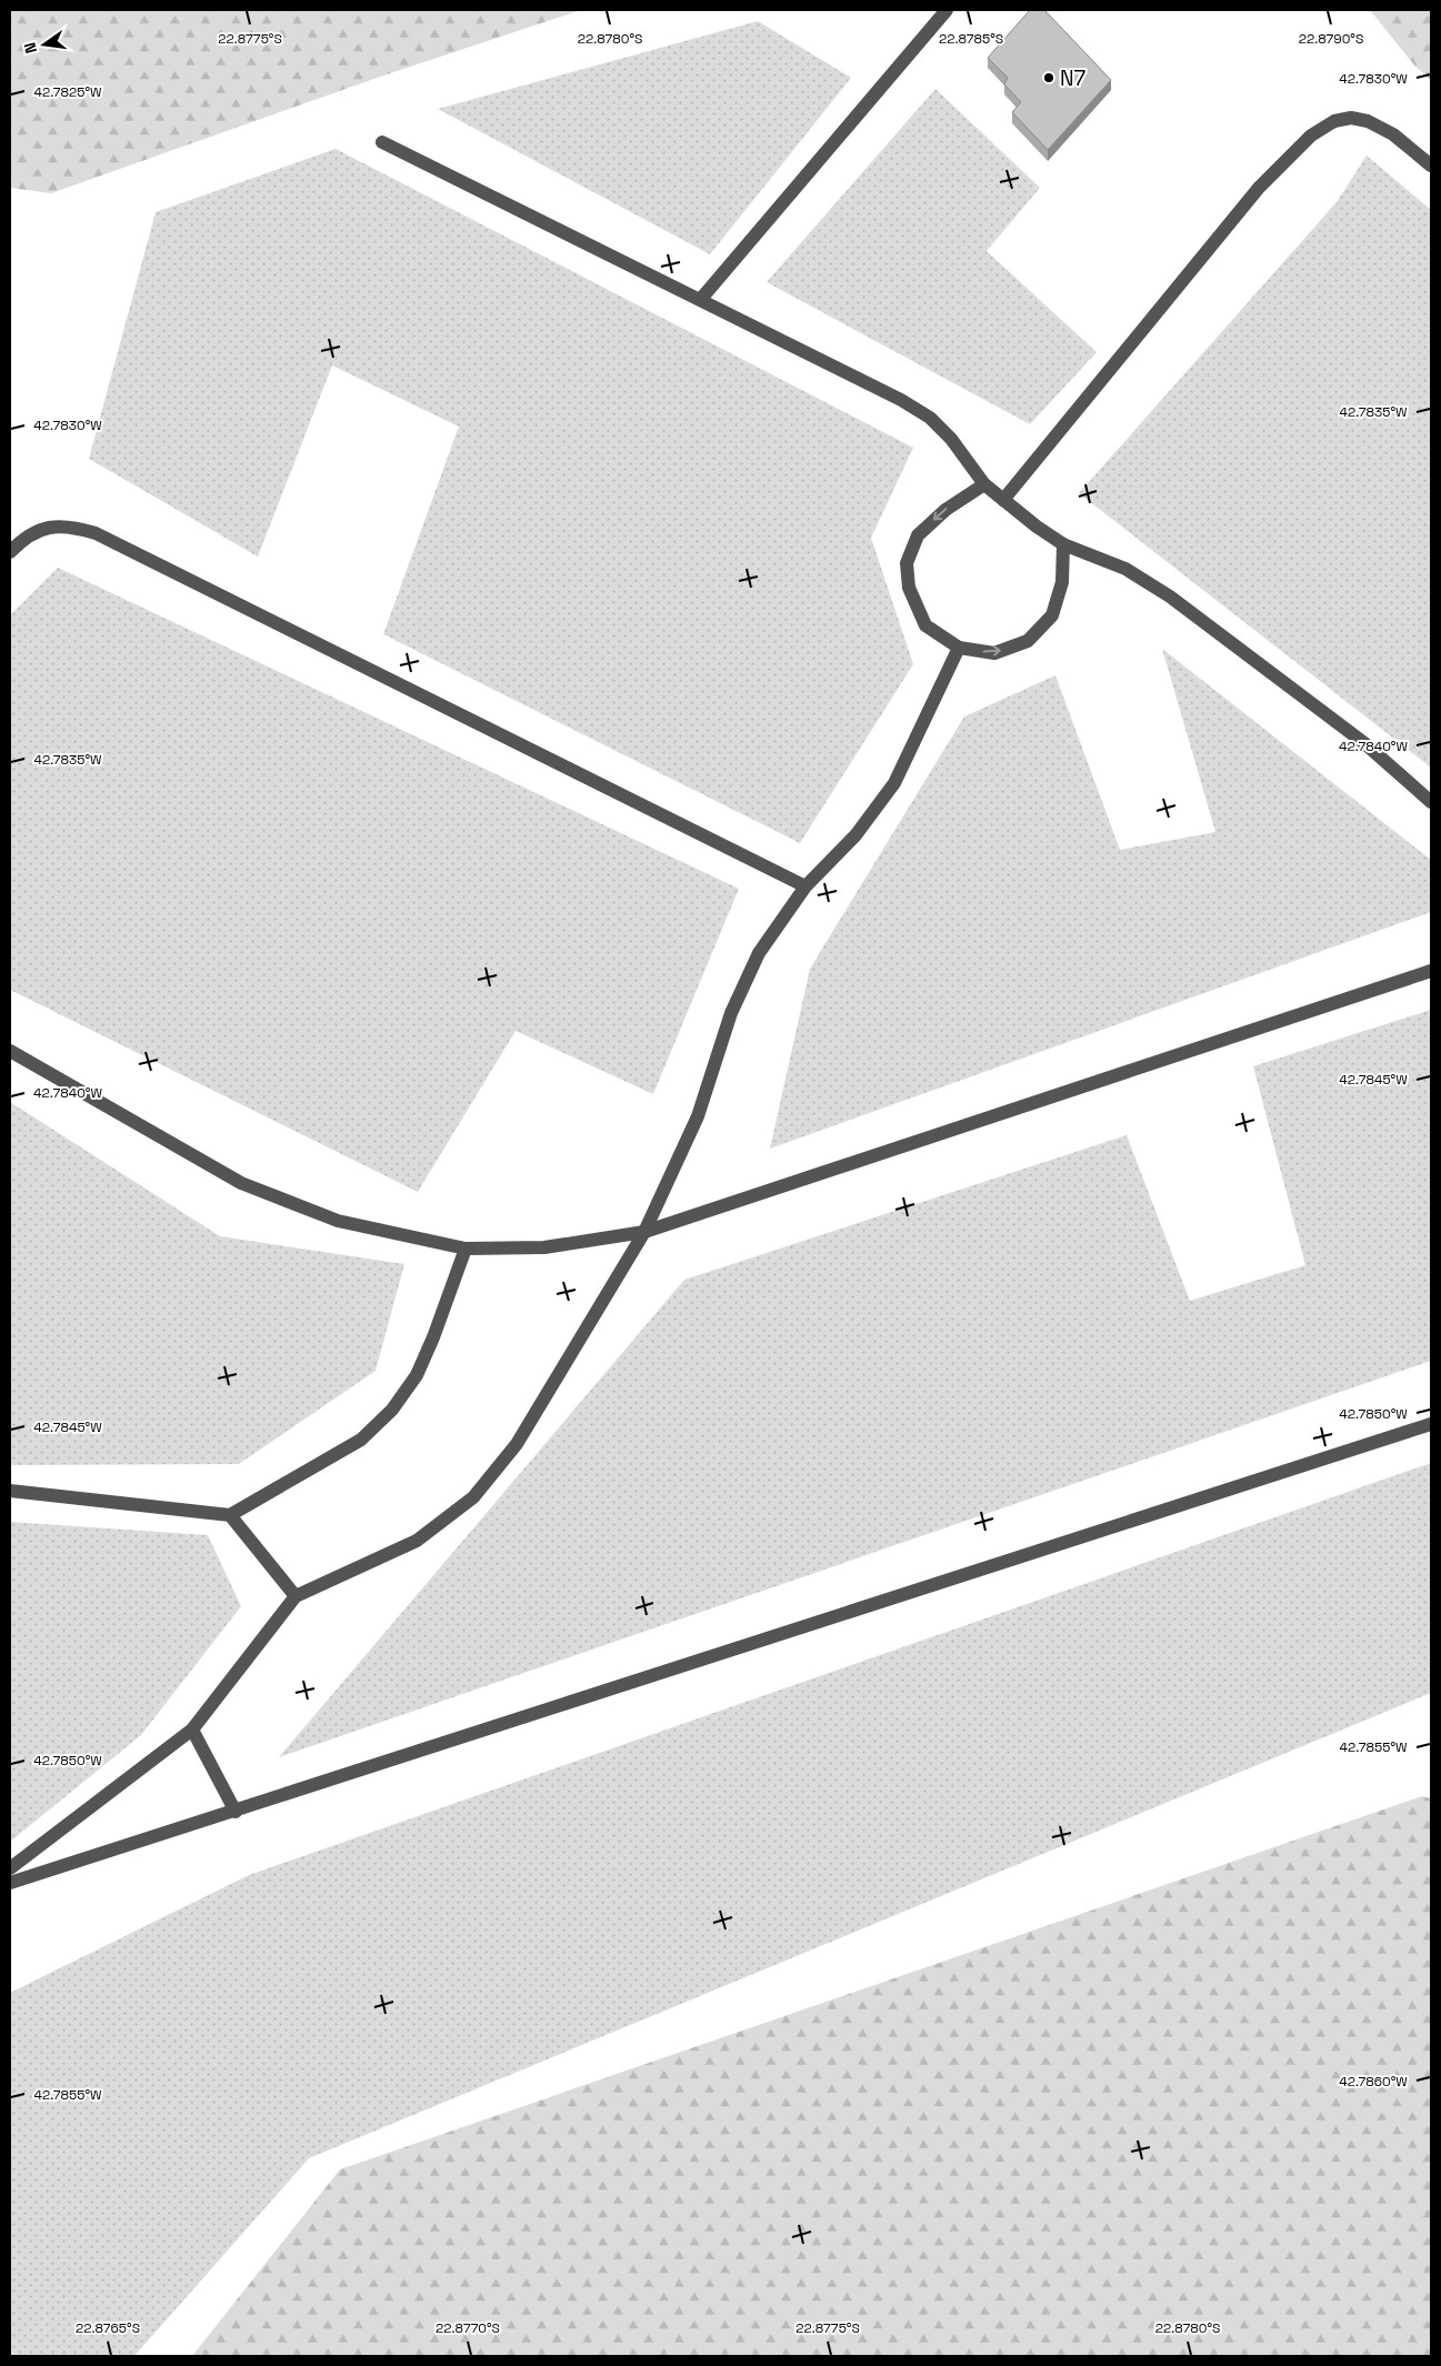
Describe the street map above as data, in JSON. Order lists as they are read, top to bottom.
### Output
{
  "places": ["N7"],
  "north": "left",
  "coordinates": [
    "22.8775°S",
    "22.8780°S",
    "22.8785°S",
    "22.8790°S",
    "42.7830°W",
    "42.7825°W",
    "42.7835°W",
    "42.7840°W",
    "42.7845°W",
    "42.7850°W",
    "42.7855°W",
    "42.7860°W",
    "22.8765°S",
    "22.8770°S"
  ]
}
